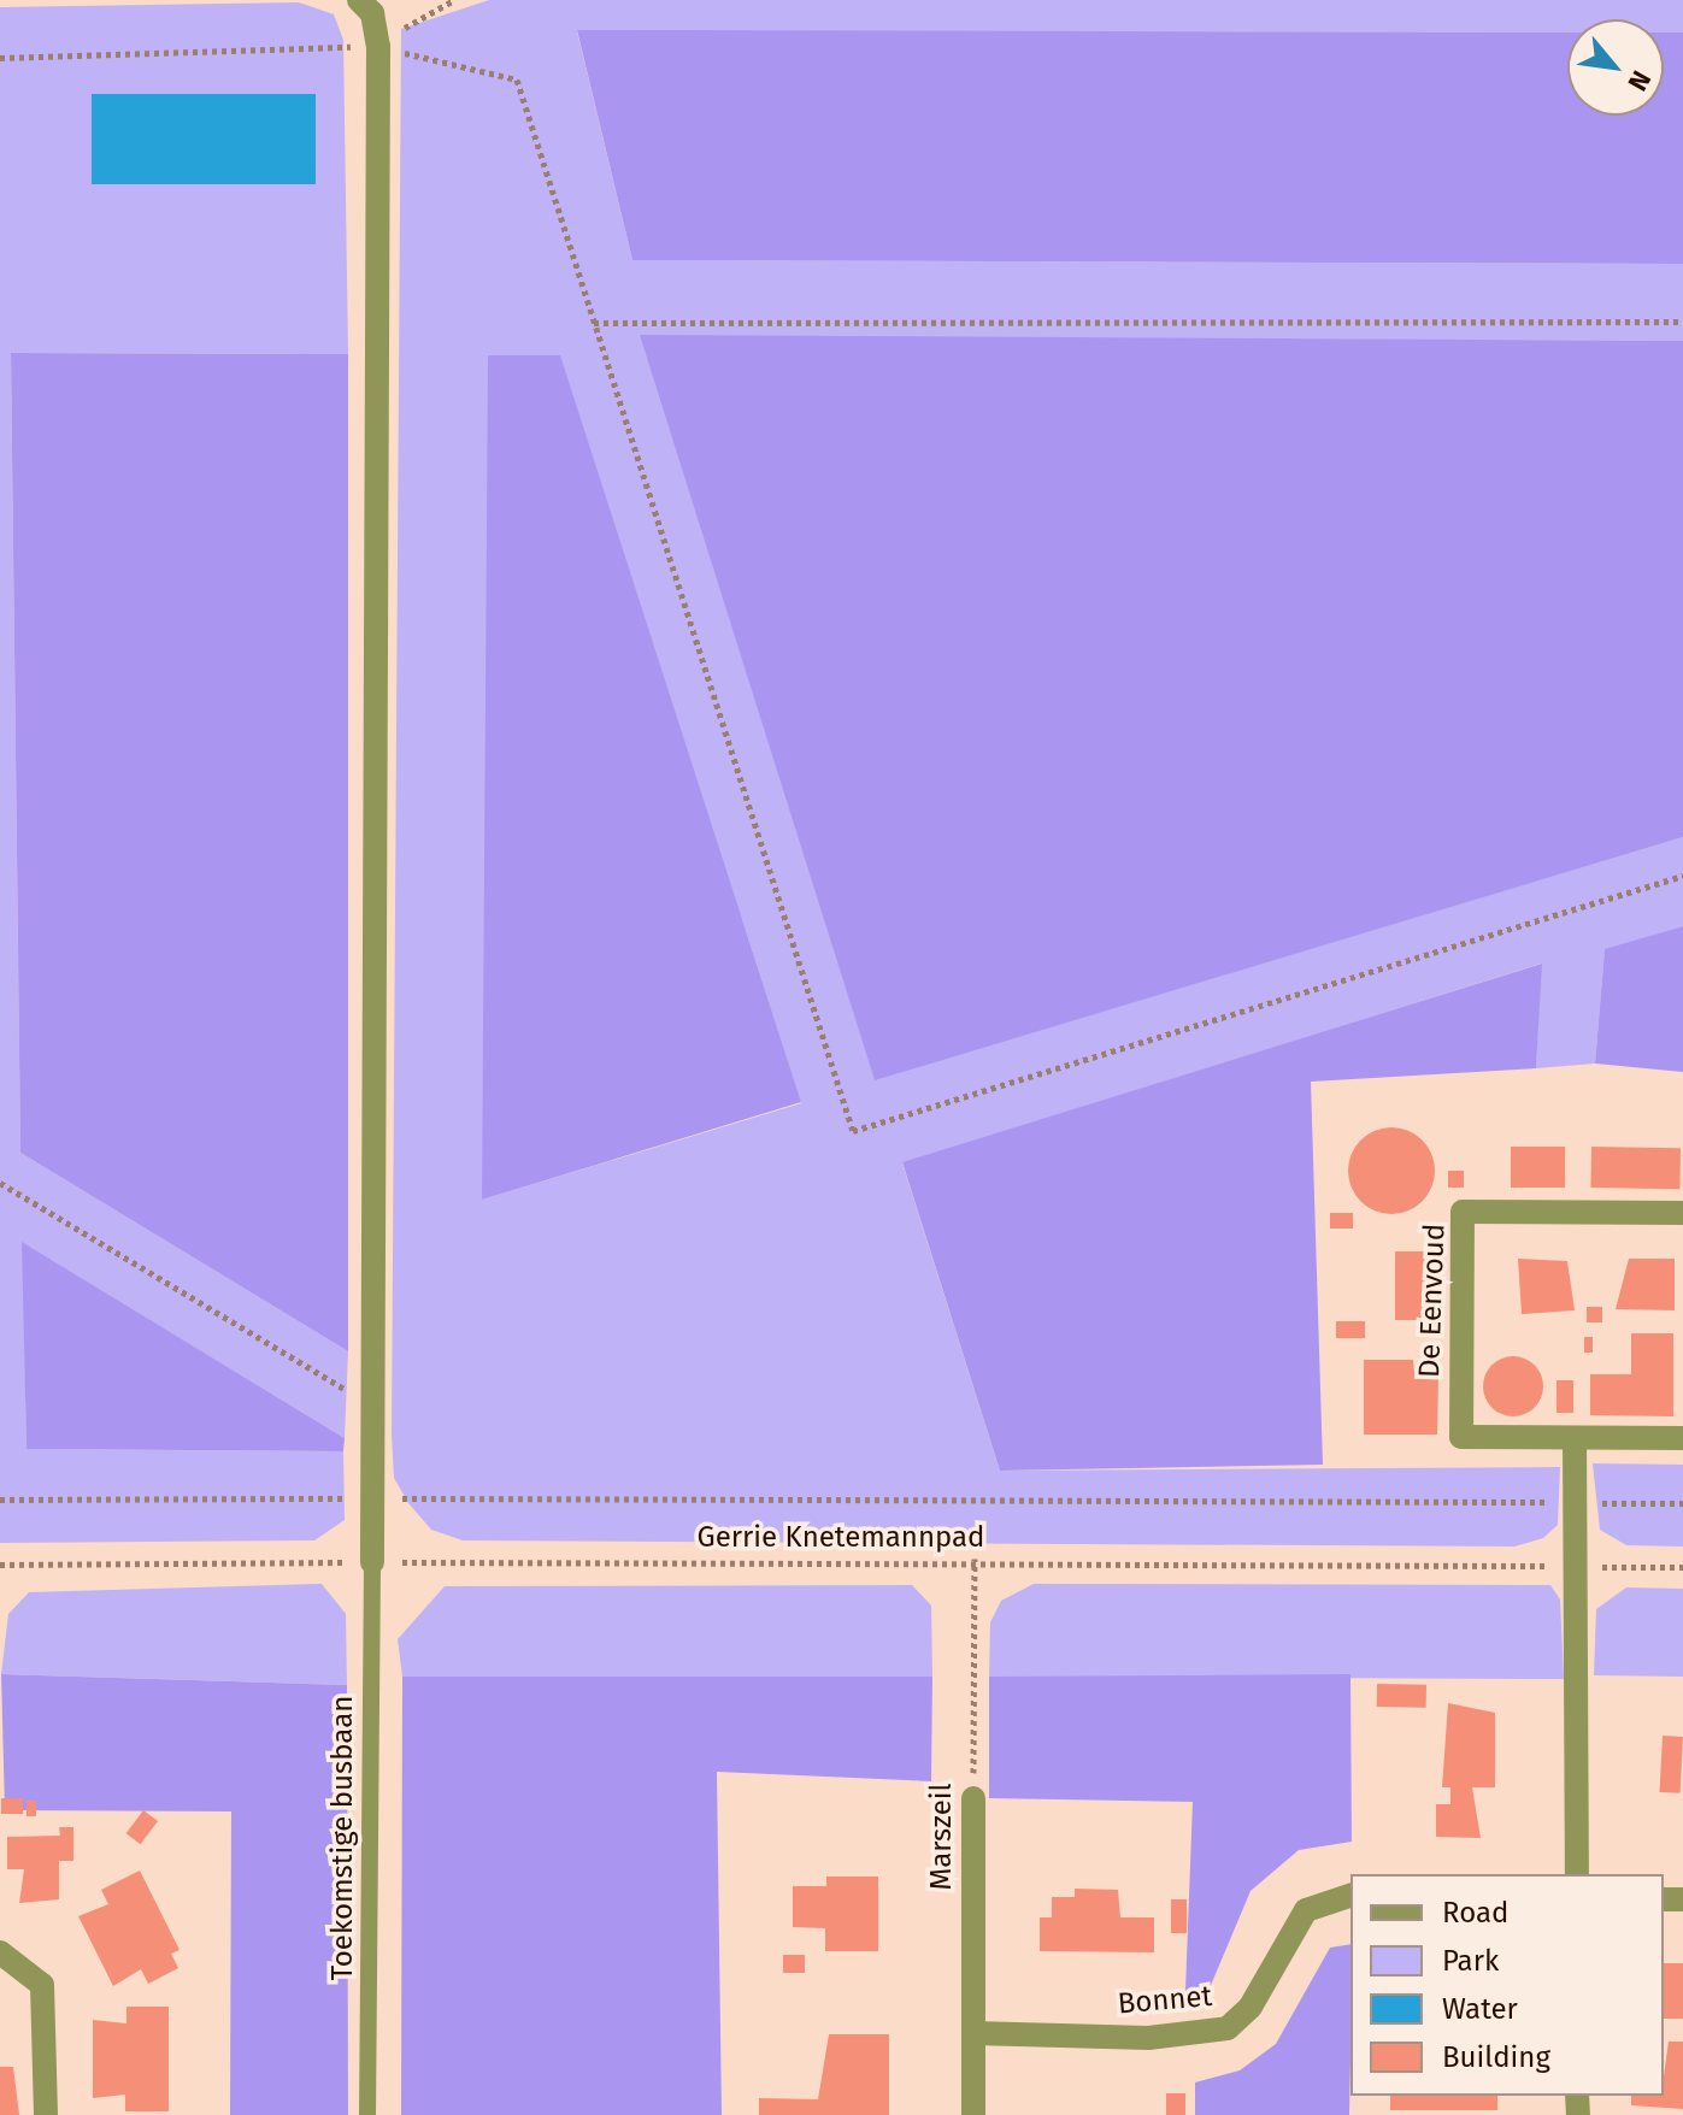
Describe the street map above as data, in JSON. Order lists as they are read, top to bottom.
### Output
{
  "streets": {
    "street": ["De Eenvoud", "Marszeil", "Bonnet"],
    "lane": ["Toekomstige busbaan"],
    "path": ["Gerrie Knetemannpad"]
  },
  "crossings": [
    ["Gerrie Knetemannpad", "Marszeil"],
    ["Gerrie Knetemannpad", "Toekomstige busbaan"],
    ["Marszeil", "Bonnet"]
  ],
  "legend": [
    "Road",
    "Park",
    "Water",
    "Building"
  ],
  "north": "bottom right"
}
